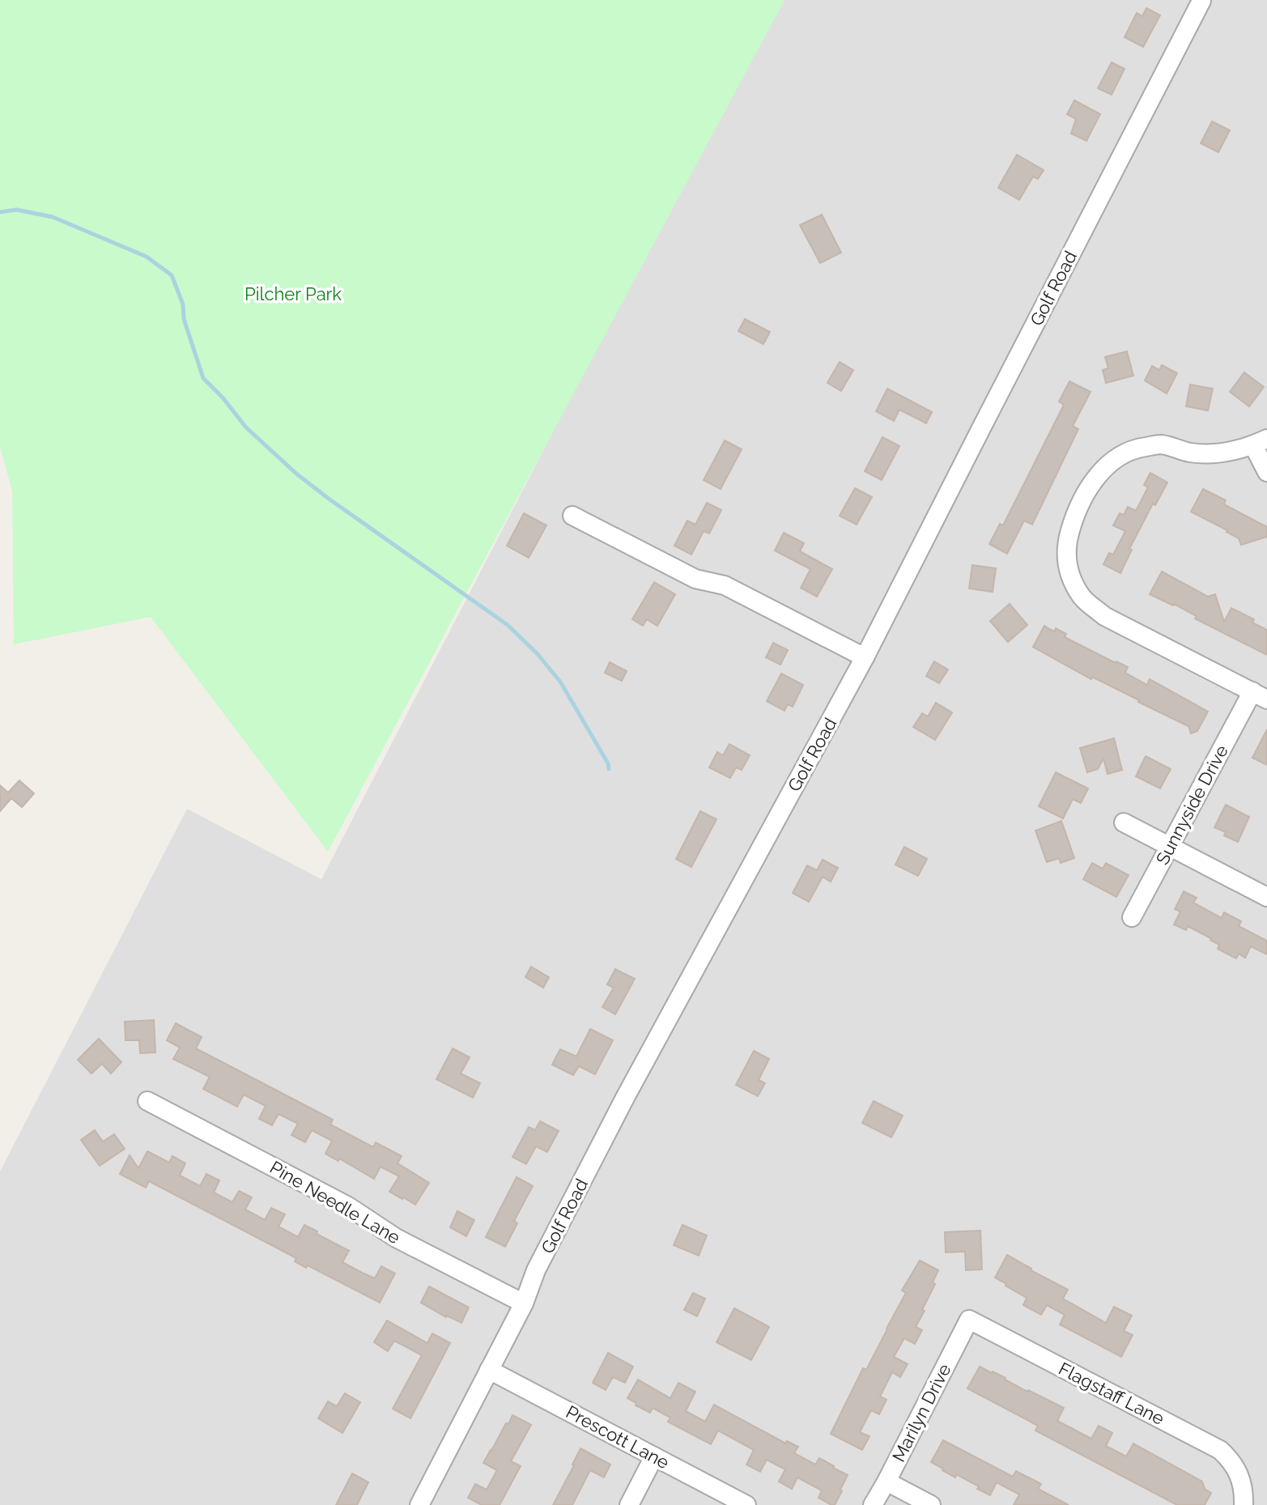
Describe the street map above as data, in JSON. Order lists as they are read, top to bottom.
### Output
{
  "streets": {
    "street": [
      "Golf Road",
      "Sunnyside Drive",
      "Pine Needle Lane",
      "Flagstaff Lane",
      "Marilyn Drive",
      "Prescott Lane"
    ]
  },
  "crossings": [
    ["Golf Road", "Pine Needle Lane"],
    ["Golf Road", "Prescott Lane"],
    ["Flagstaff Lane", "Marilyn Drive"]
  ],
  "parks": ["Pilcher Park"]
}
